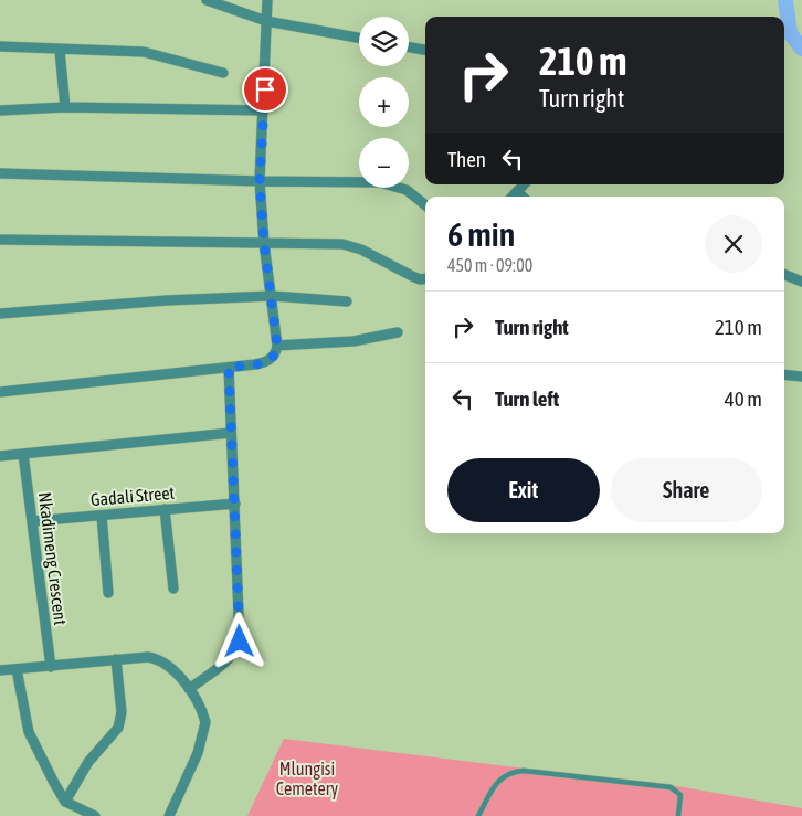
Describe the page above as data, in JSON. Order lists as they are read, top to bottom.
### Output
{
  "streets": {
    "street": ["Gadali Street", "Nkadimeng Crescent"]
  },
  "crossings": [
    ["Gadali Street", "Nkadimeng Crescent"]
  ],
  "parks": ["Mlungisi Cemetery"],
  "page": {
    "map_buttons": ["+", "−"],
    "turn": ["210 m", "Turn right"],
    "then": "Then",
    "heading": ["6 min", "450 m · 09:00"],
    "list": [
      {
        "name": "Turn right",
        "value": "210 m"
      },
      {
        "name": "Turn left",
        "value": "40 m"
      }
    ],
    "buttons": ["Exit", "Share"]
  }
}
